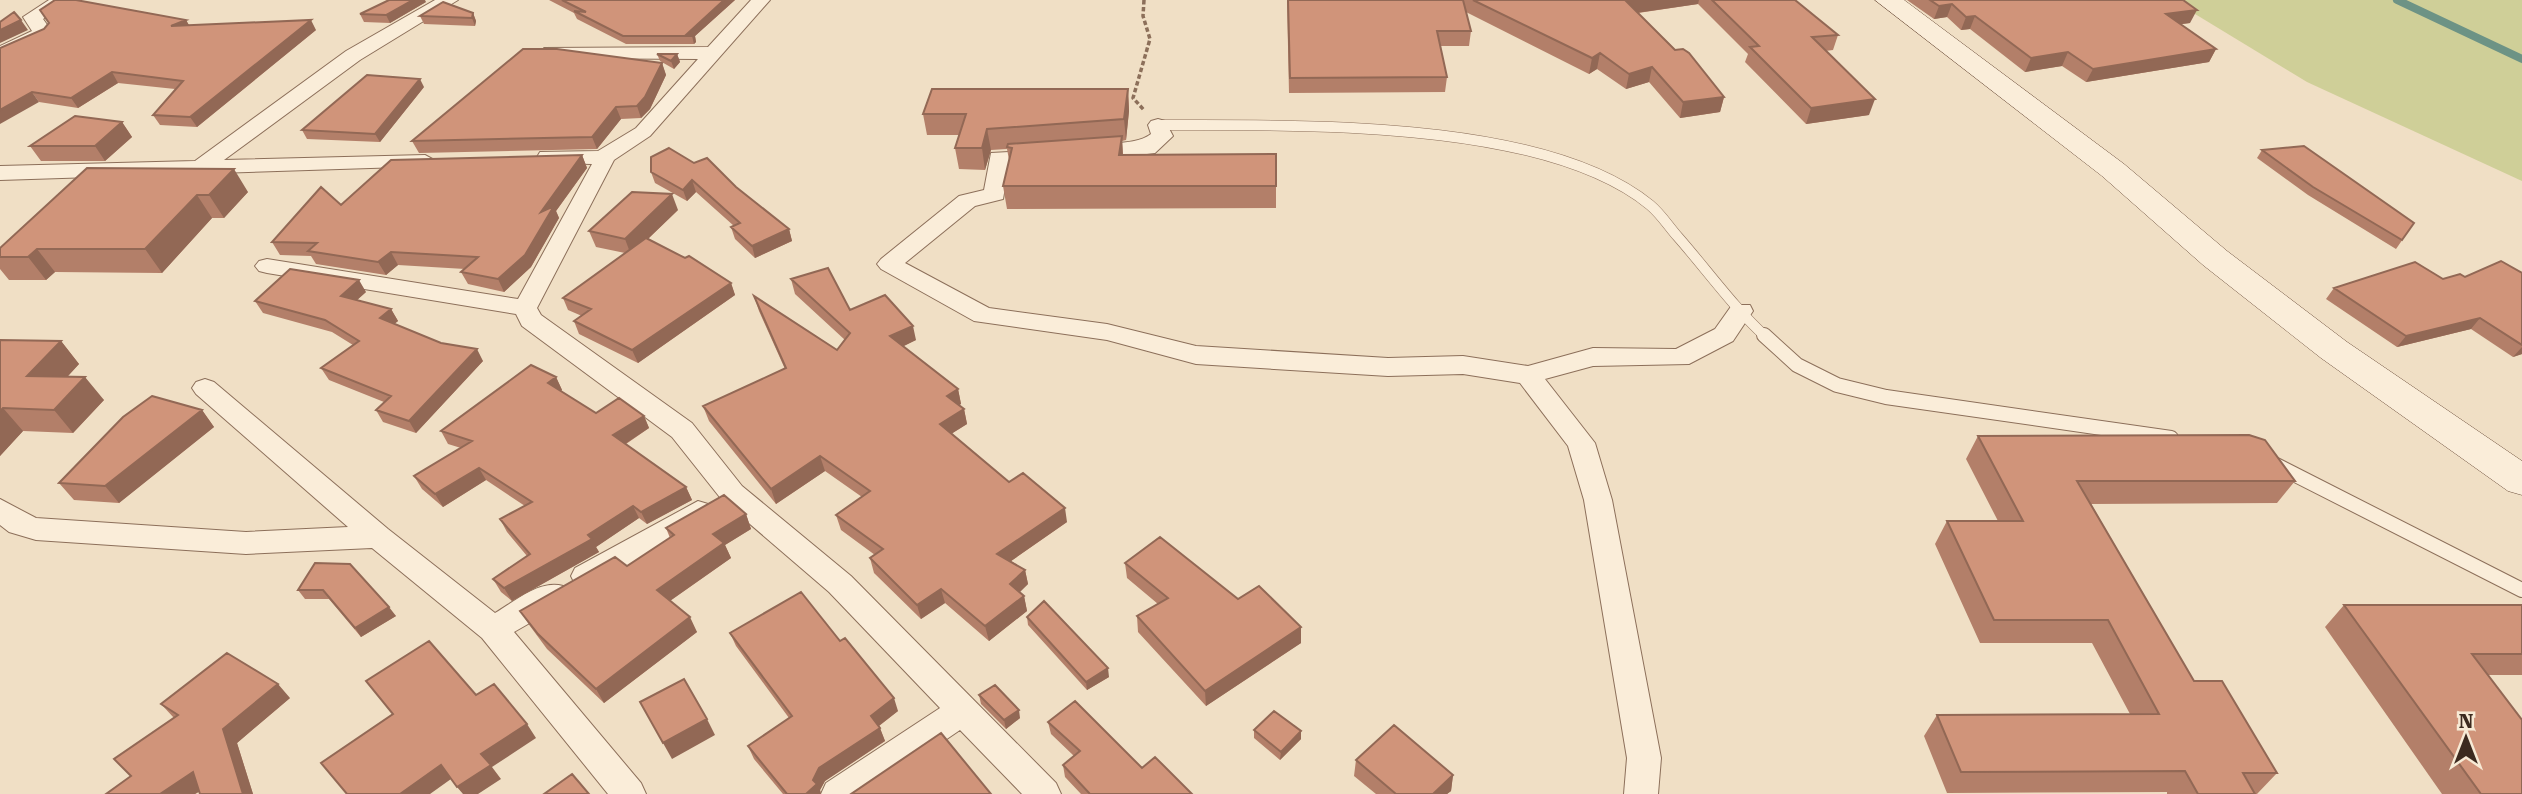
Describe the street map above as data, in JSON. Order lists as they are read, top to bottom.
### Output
{
  "north": "top"
}
